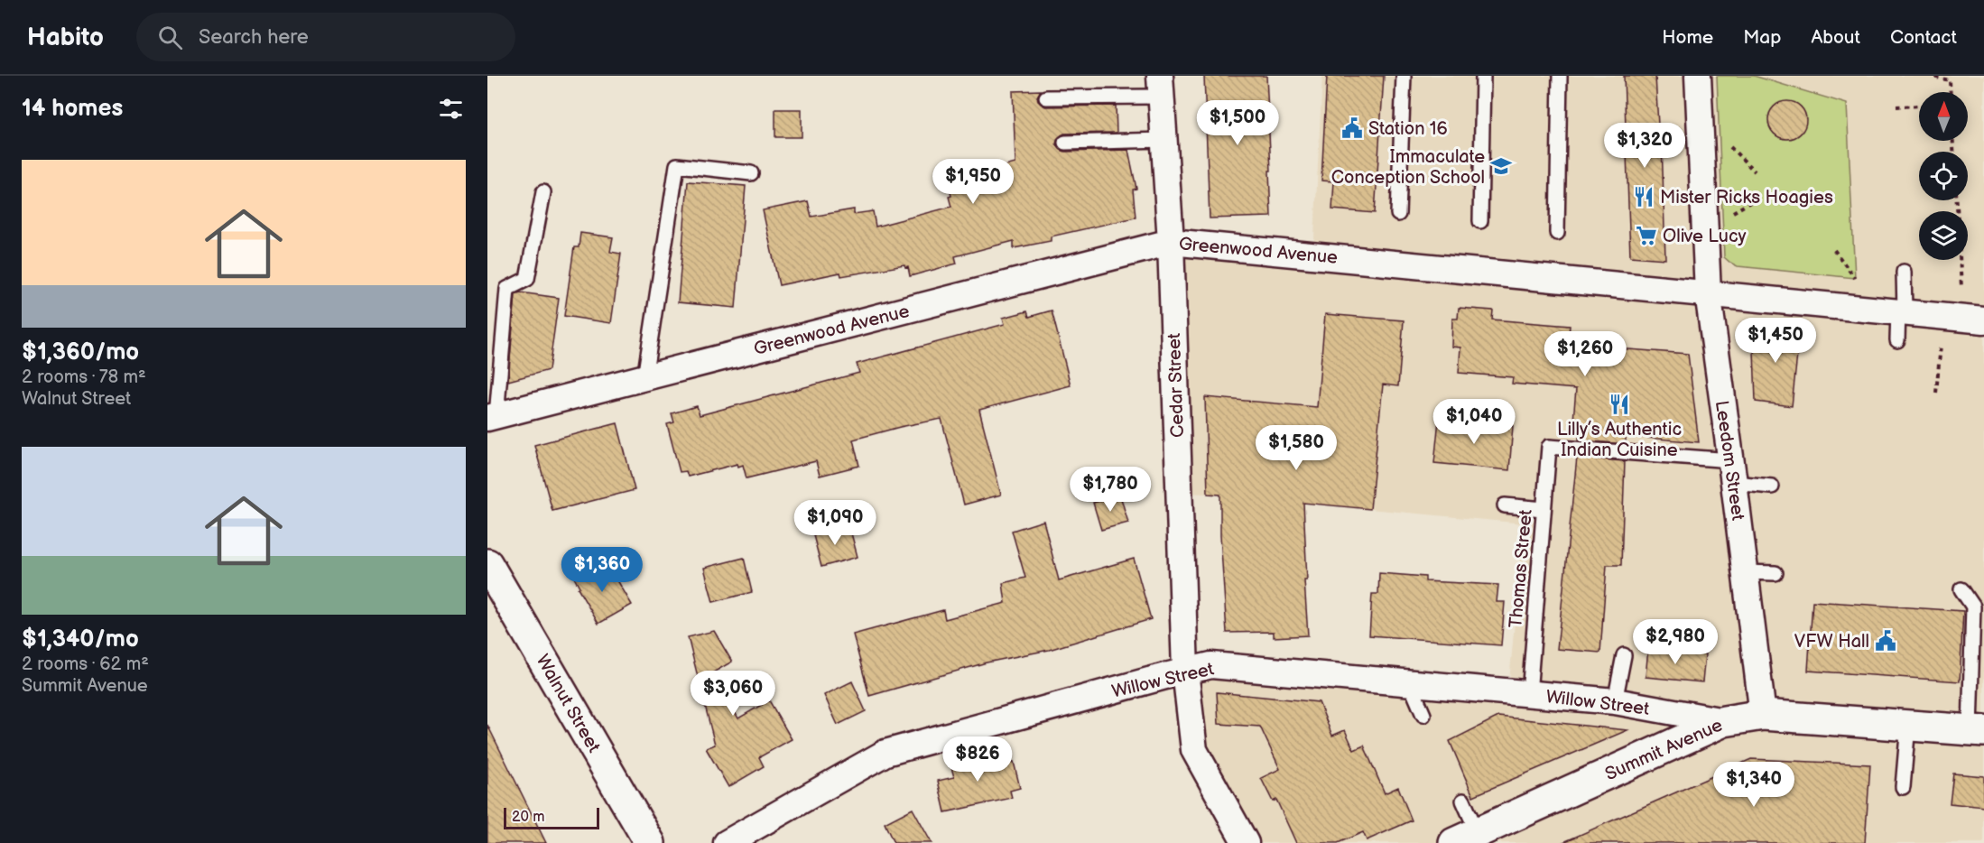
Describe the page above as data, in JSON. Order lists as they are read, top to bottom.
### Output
{
  "streets": {
    "street": [
      "Greenwood Avenue",
      "Cedar Street",
      "Leedom Street",
      "Willow Street",
      "Walnut Street",
      "Summit Avenue"
    ],
    "lane": ["Thomas Street"]
  },
  "crossings": [
    ["Greenwood Avenue", "Cedar Street"],
    ["Greenwood Avenue", "Leedom Street"],
    ["Cedar Street", "Willow Street"],
    ["Leedom Street", "Thomas Street"],
    ["Leedom Street", "Summit Avenue"],
    ["Thomas Street", "Willow Street"],
    ["Willow Street", "Summit Avenue"]
  ],
  "places": {
    "public building": ["Station 16", "VFW Hall"],
    "school or university": ["Immaculate Conception School"],
    "restaurant": ["Mister Ricks Hoagies", "Lilly’s Authentic Indian Cuisine"],
    "supermarket": ["Olive Lucy"]
  },
  "scale_bar": "20 m",
  "north": "top",
  "page": {
    "header": "Habito",
    "search": "Search here",
    "nav": [
      "Home",
      "Map",
      "About",
      "Contact"
    ],
    "heading": "14 homes",
    "price": [
      "$1,500",
      "$1,320",
      "$1,950",
      "$1,450",
      "$1,260",
      "$1,040",
      "$1,580",
      "$1,780",
      "$1,090",
      "$1,360",
      "$2,980",
      "$3,060",
      "$826",
      "$1,340"
    ],
    "list": [
      {
        "name": "$1,360/mo",
        "note": "2 rooms · 78 m² · Walnut Street"
      },
      {
        "name": "$1,340/mo",
        "note": "2 rooms · 62 m² · Summit Avenue"
      }
    ],
    "scale": "20 m"
  }
}
